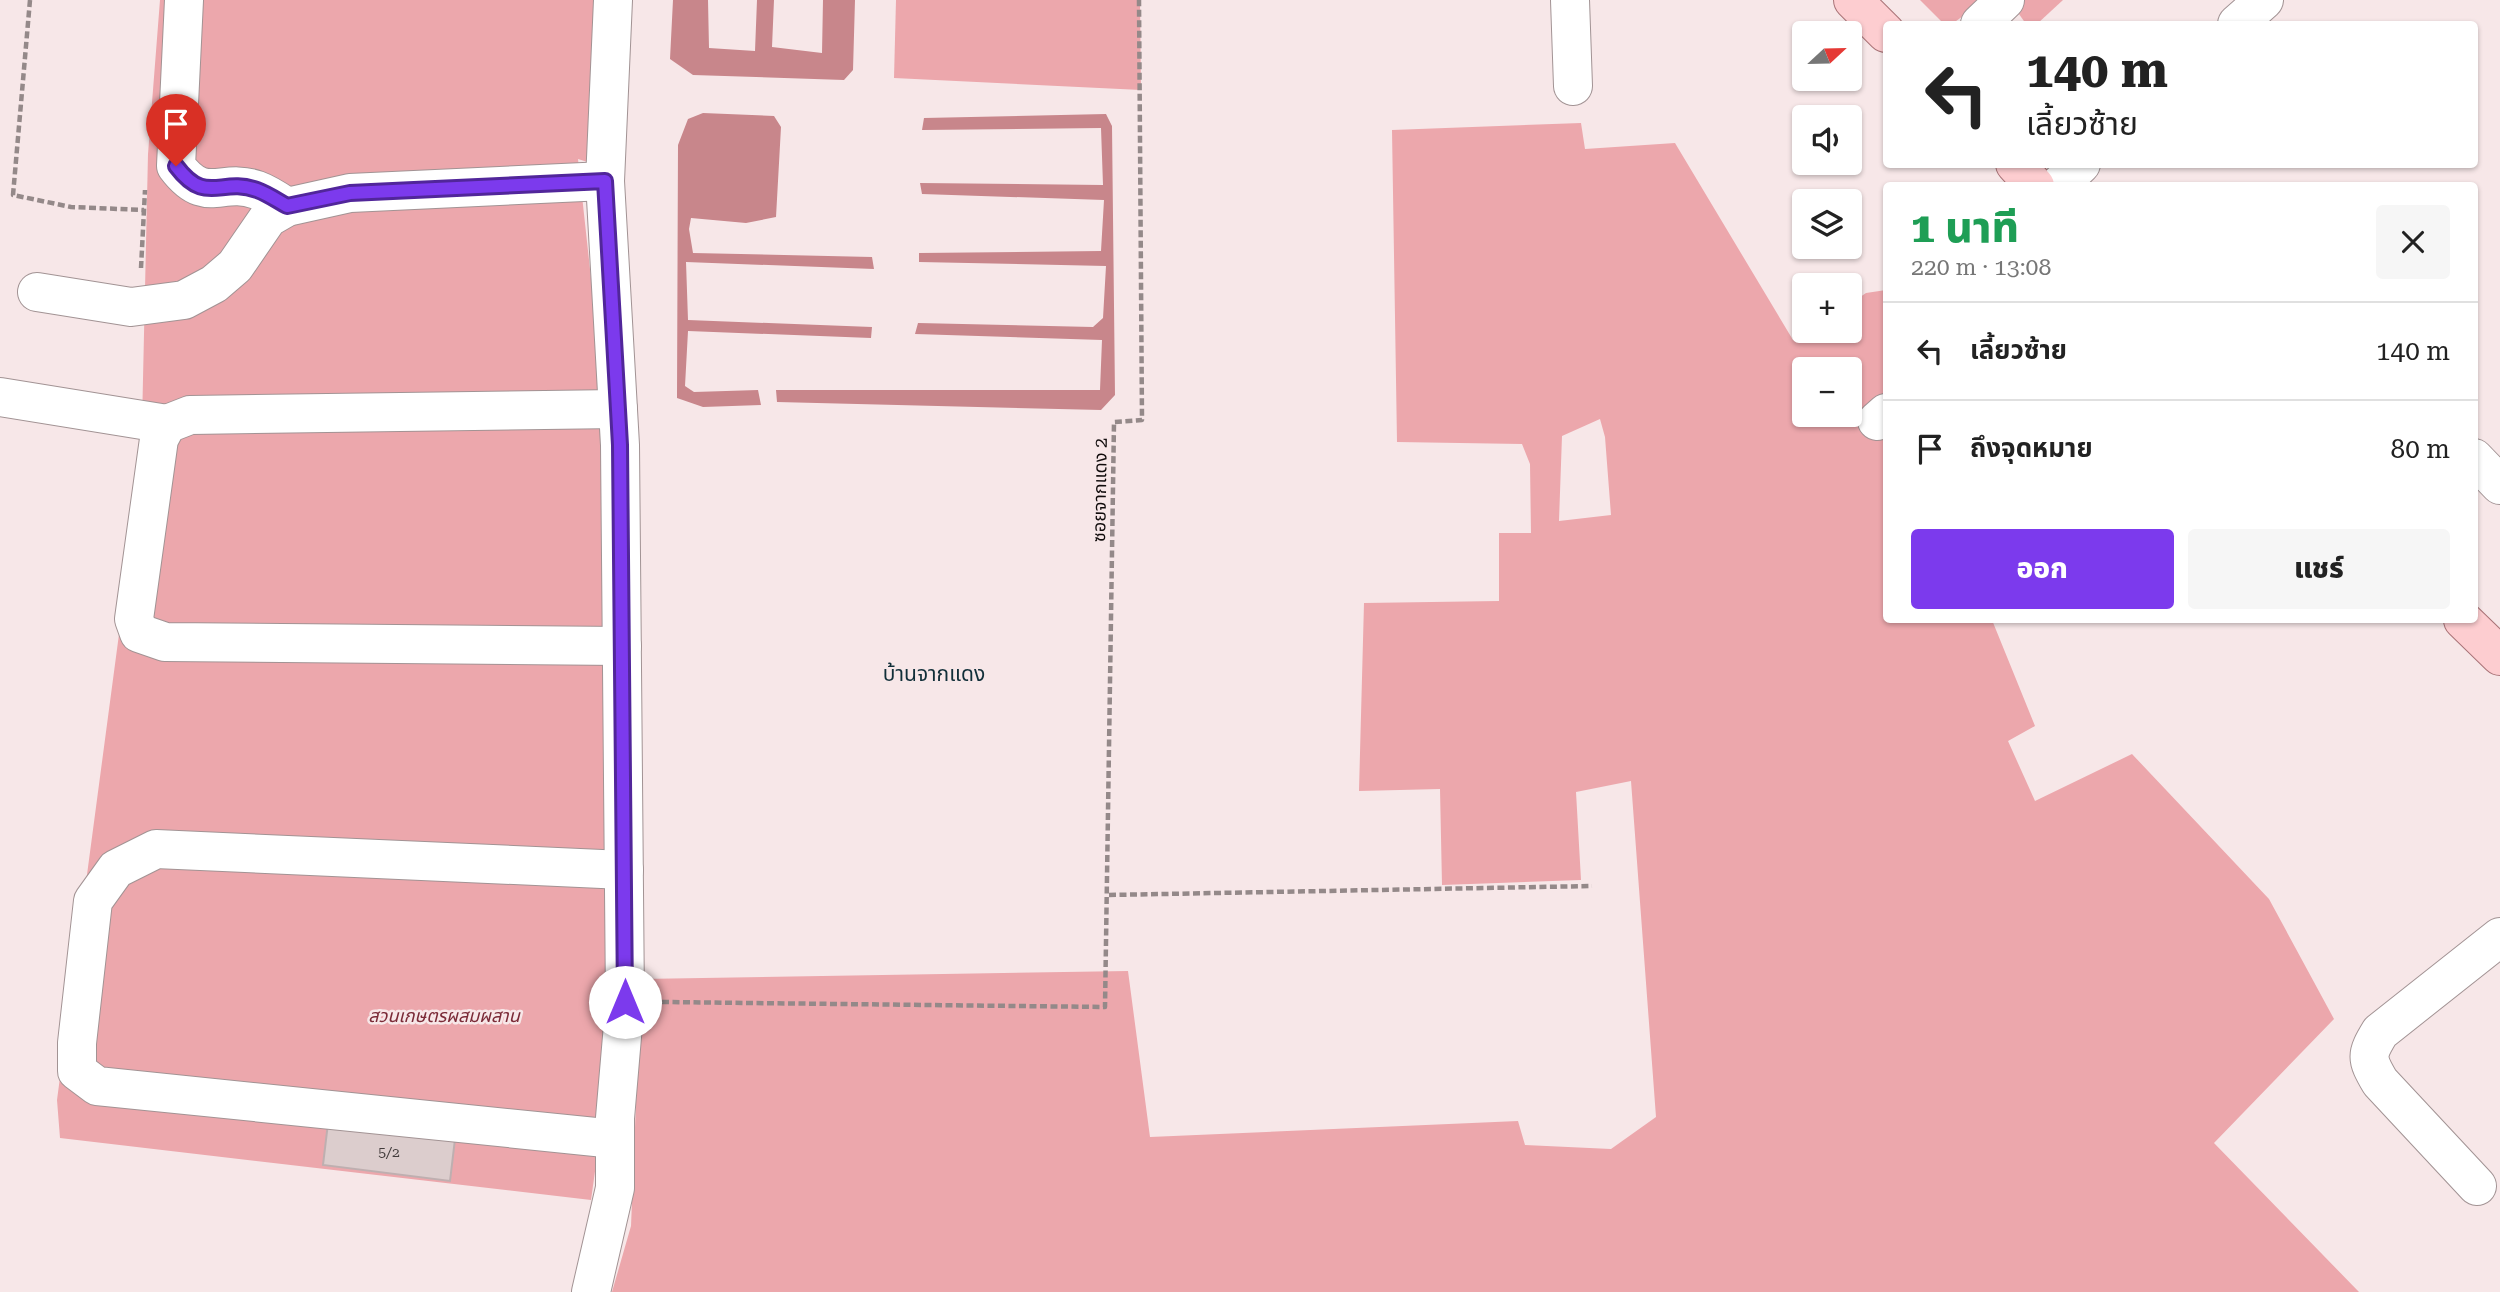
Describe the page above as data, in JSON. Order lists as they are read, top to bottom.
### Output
{
  "streets": {
    "path": ["ซอยจากแดง 2"]
  },
  "districts": ["บ้านจากแดง"],
  "parks": ["สวนเกษตรผสมผสาน"],
  "house_numbers": ["5/2"],
  "north": "right",
  "page": {
    "map_buttons": ["+", "−"],
    "turn": ["140 m", "เลี้ยวซ้าย"],
    "heading": ["1 นาที", "220 m · 13:08"],
    "list": [
      {
        "name": "เลี้ยวซ้าย",
        "value": "140 m"
      },
      {
        "name": "ถึงจุดหมาย",
        "value": "80 m"
      }
    ],
    "buttons": ["ออก", "แชร์"]
  }
}
